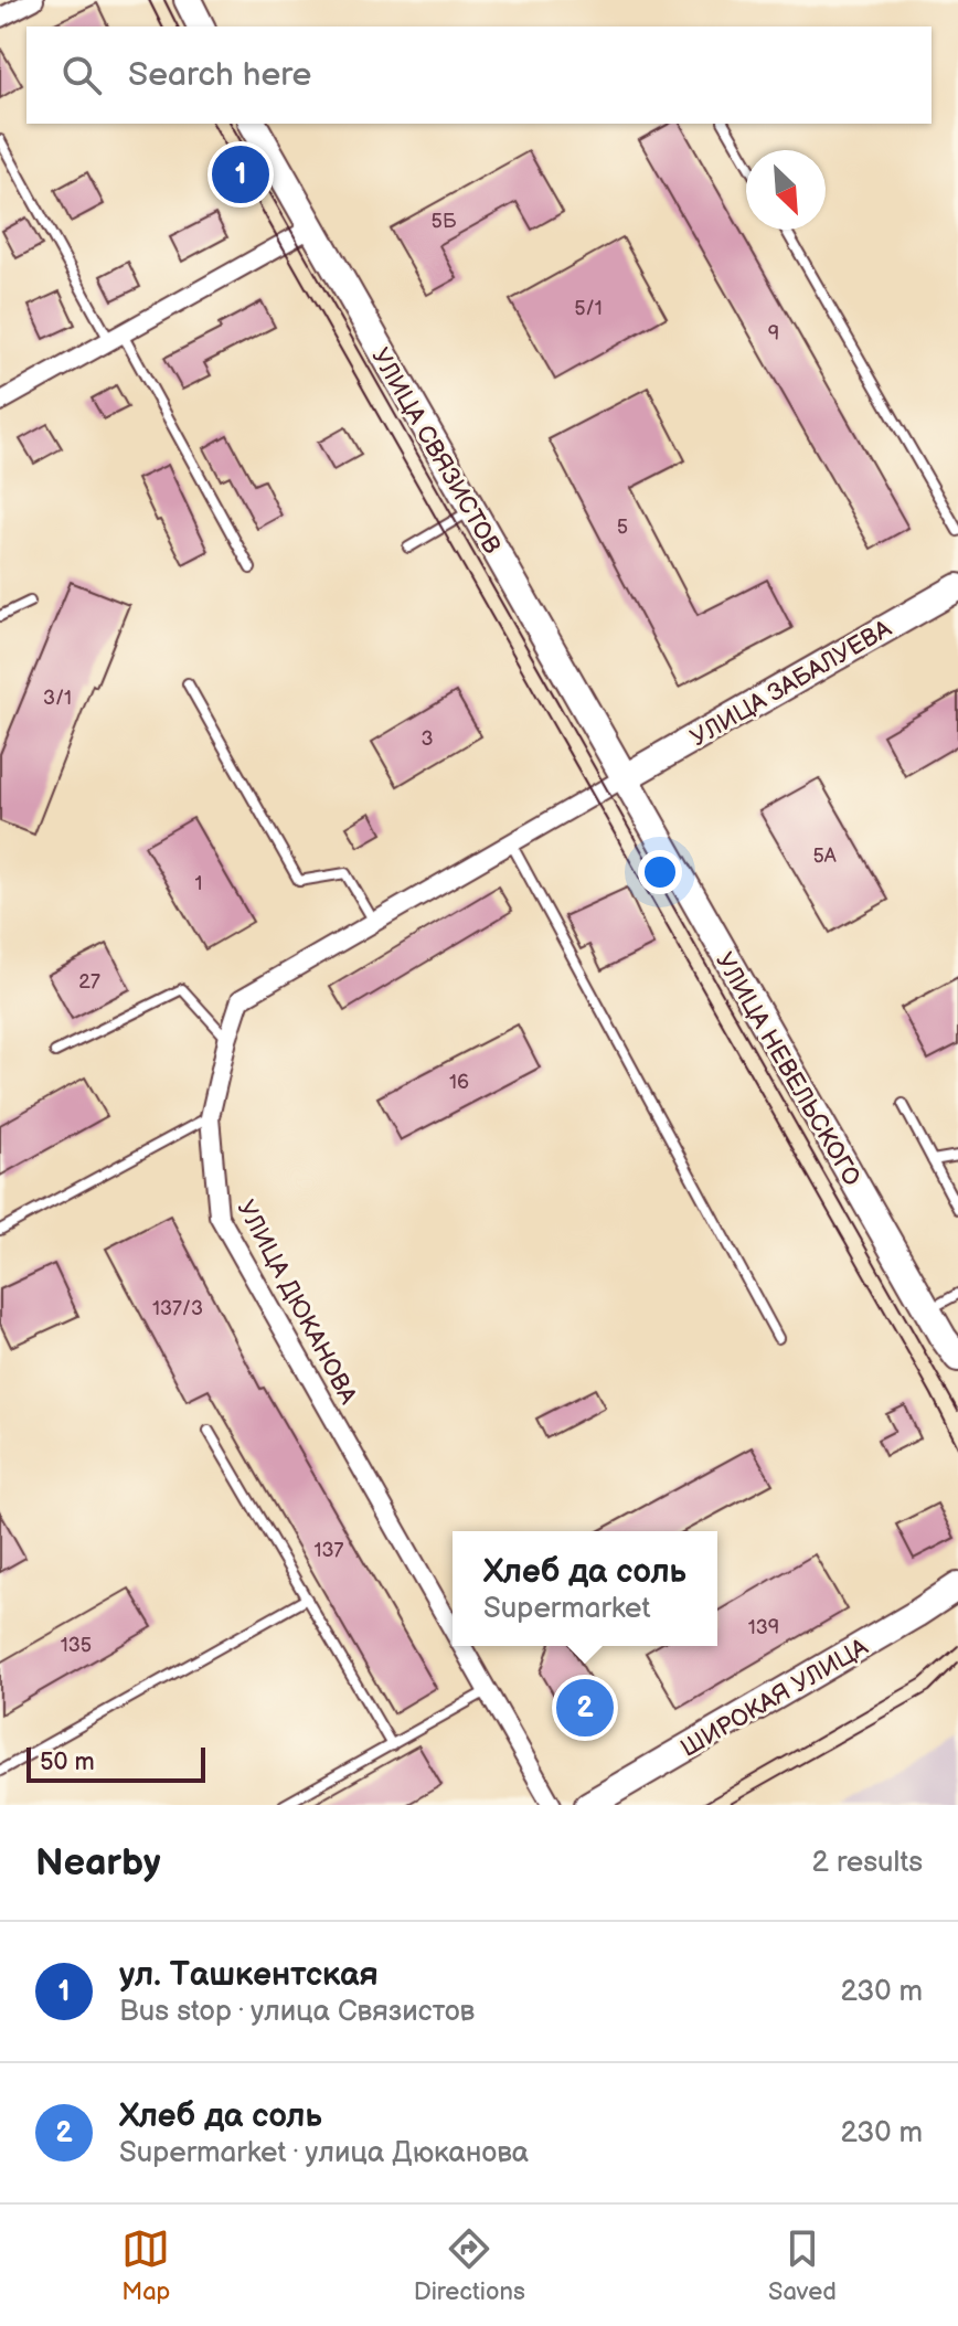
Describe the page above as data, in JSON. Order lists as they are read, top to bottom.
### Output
{
  "streets": {
    "street": [
      "УЛИЦА СВЯЗИСТОВ",
      "УЛИЦА ЗАБАЛУЕВА",
      "УЛИЦА НЕВЕЛЬСКОГО",
      "УЛИЦА ДЮКАНОВА",
      "ШИРОКАЯ УЛИЦА"
    ]
  },
  "crossings": [
    ["УЛИЦА СВЯЗИСТОВ", "УЛИЦА ЗАБАЛУЕВА"],
    ["УЛИЦА СВЯЗИСТОВ", "УЛИЦА НЕВЕЛЬСКОГО"],
    ["УЛИЦА СВЯЗИСТОВ", "УЛИЦА ДЮКАНОВА"],
    ["УЛИЦА ЗАБАЛУЕВА", "УЛИЦА НЕВЕЛЬСКОГО"],
    ["УЛИЦА ЗАБАЛУЕВА", "УЛИЦА ДЮКАНОВА"],
    ["УЛИЦА НЕВЕЛЬСКОГО", "УЛИЦА ДЮКАНОВА"]
  ],
  "house_numbers": [
    "5Б",
    "5/1",
    "9",
    "5",
    "3/1",
    "3",
    "5А",
    "1",
    "27",
    "16",
    "137/3",
    "137",
    "139",
    "135"
  ],
  "scale_bar": "50 m",
  "north": "bottom right",
  "page": {
    "search": "Search here",
    "pins": ["1", "2"],
    "popup": ["Хлеб да соль", "Supermarket"],
    "scale": "50 m",
    "heading": ["Nearby", "2 results"],
    "list": [
      {
        "mark": "1",
        "name": "ул. Ташкентская",
        "note": "Bus stop · улица Связистов",
        "value": "230 m"
      },
      {
        "mark": "2",
        "name": "Хлеб да соль",
        "note": "Supermarket · улица Дюканова",
        "value": "230 m"
      }
    ],
    "nav": ["Map", "Directions", "Saved"]
  }
}
